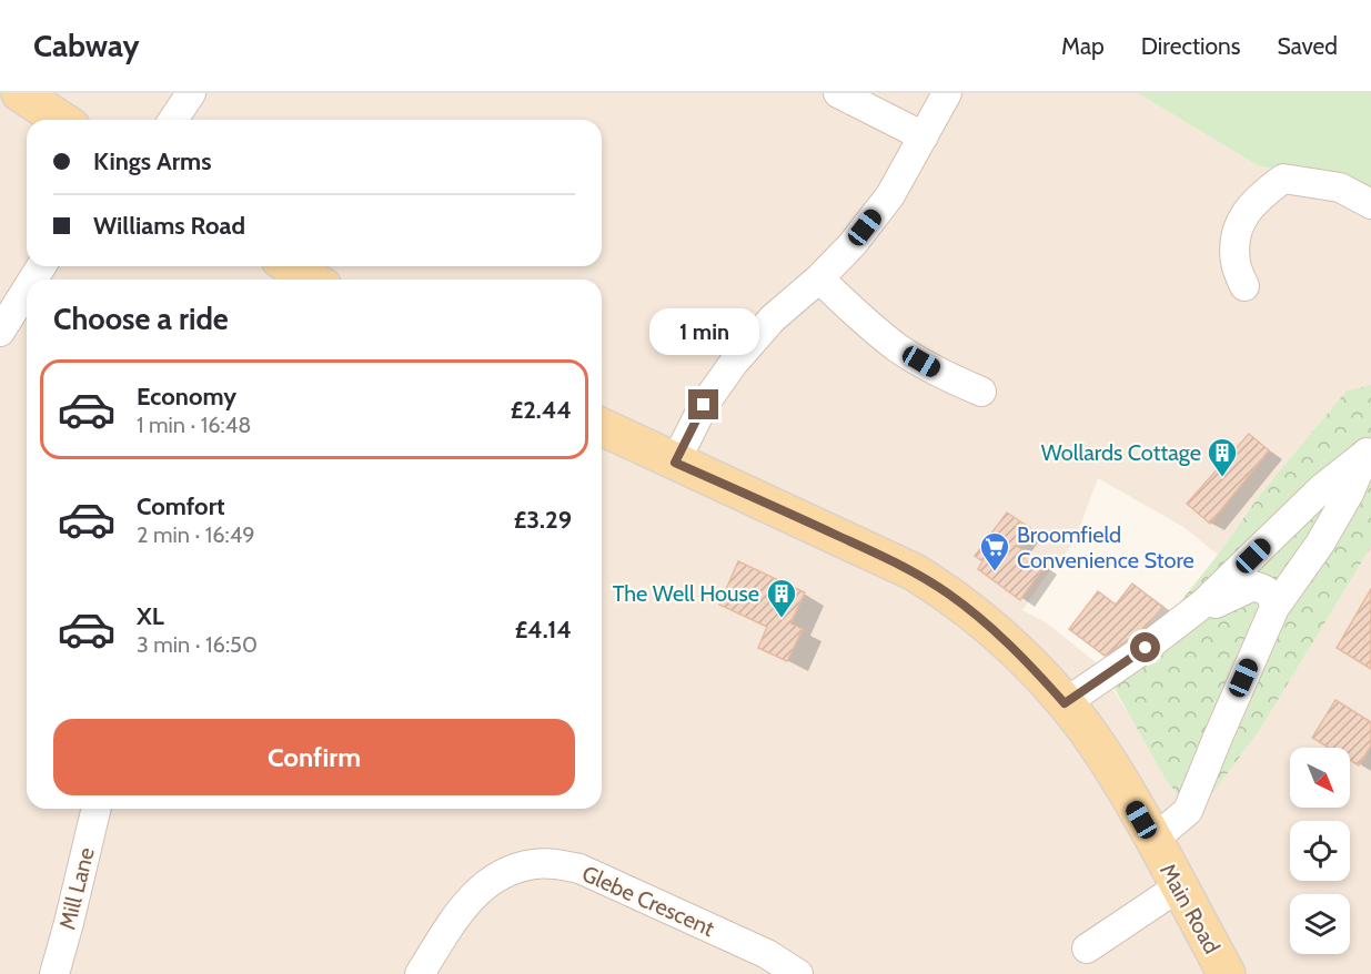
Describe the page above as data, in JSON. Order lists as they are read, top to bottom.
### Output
{
  "streets": {
    "main road": ["Main Road"],
    "street": ["Mill Lane", "Glebe Crescent"]
  },
  "places": {
    "building": ["Wollards Cottage", "The Well House"],
    "supermarket": ["Broomfield Convenience Store"]
  },
  "north": "bottom right",
  "page": {
    "header": "Cabway",
    "nav": ["Map", "Directions", "Saved"],
    "banner": ["Kings Arms", "Williams Road"],
    "heading": "Choose a ride",
    "bubble": "1 min",
    "list": [
      {
        "name": "Economy",
        "note": "1 min · 16:48",
        "value": "£2.44"
      },
      {
        "name": "Comfort",
        "note": "2 min · 16:49",
        "value": "£3.29"
      },
      {
        "name": "XL",
        "note": "3 min · 16:50",
        "value": "£4.14"
      }
    ],
    "buttons": "Confirm"
  }
}
